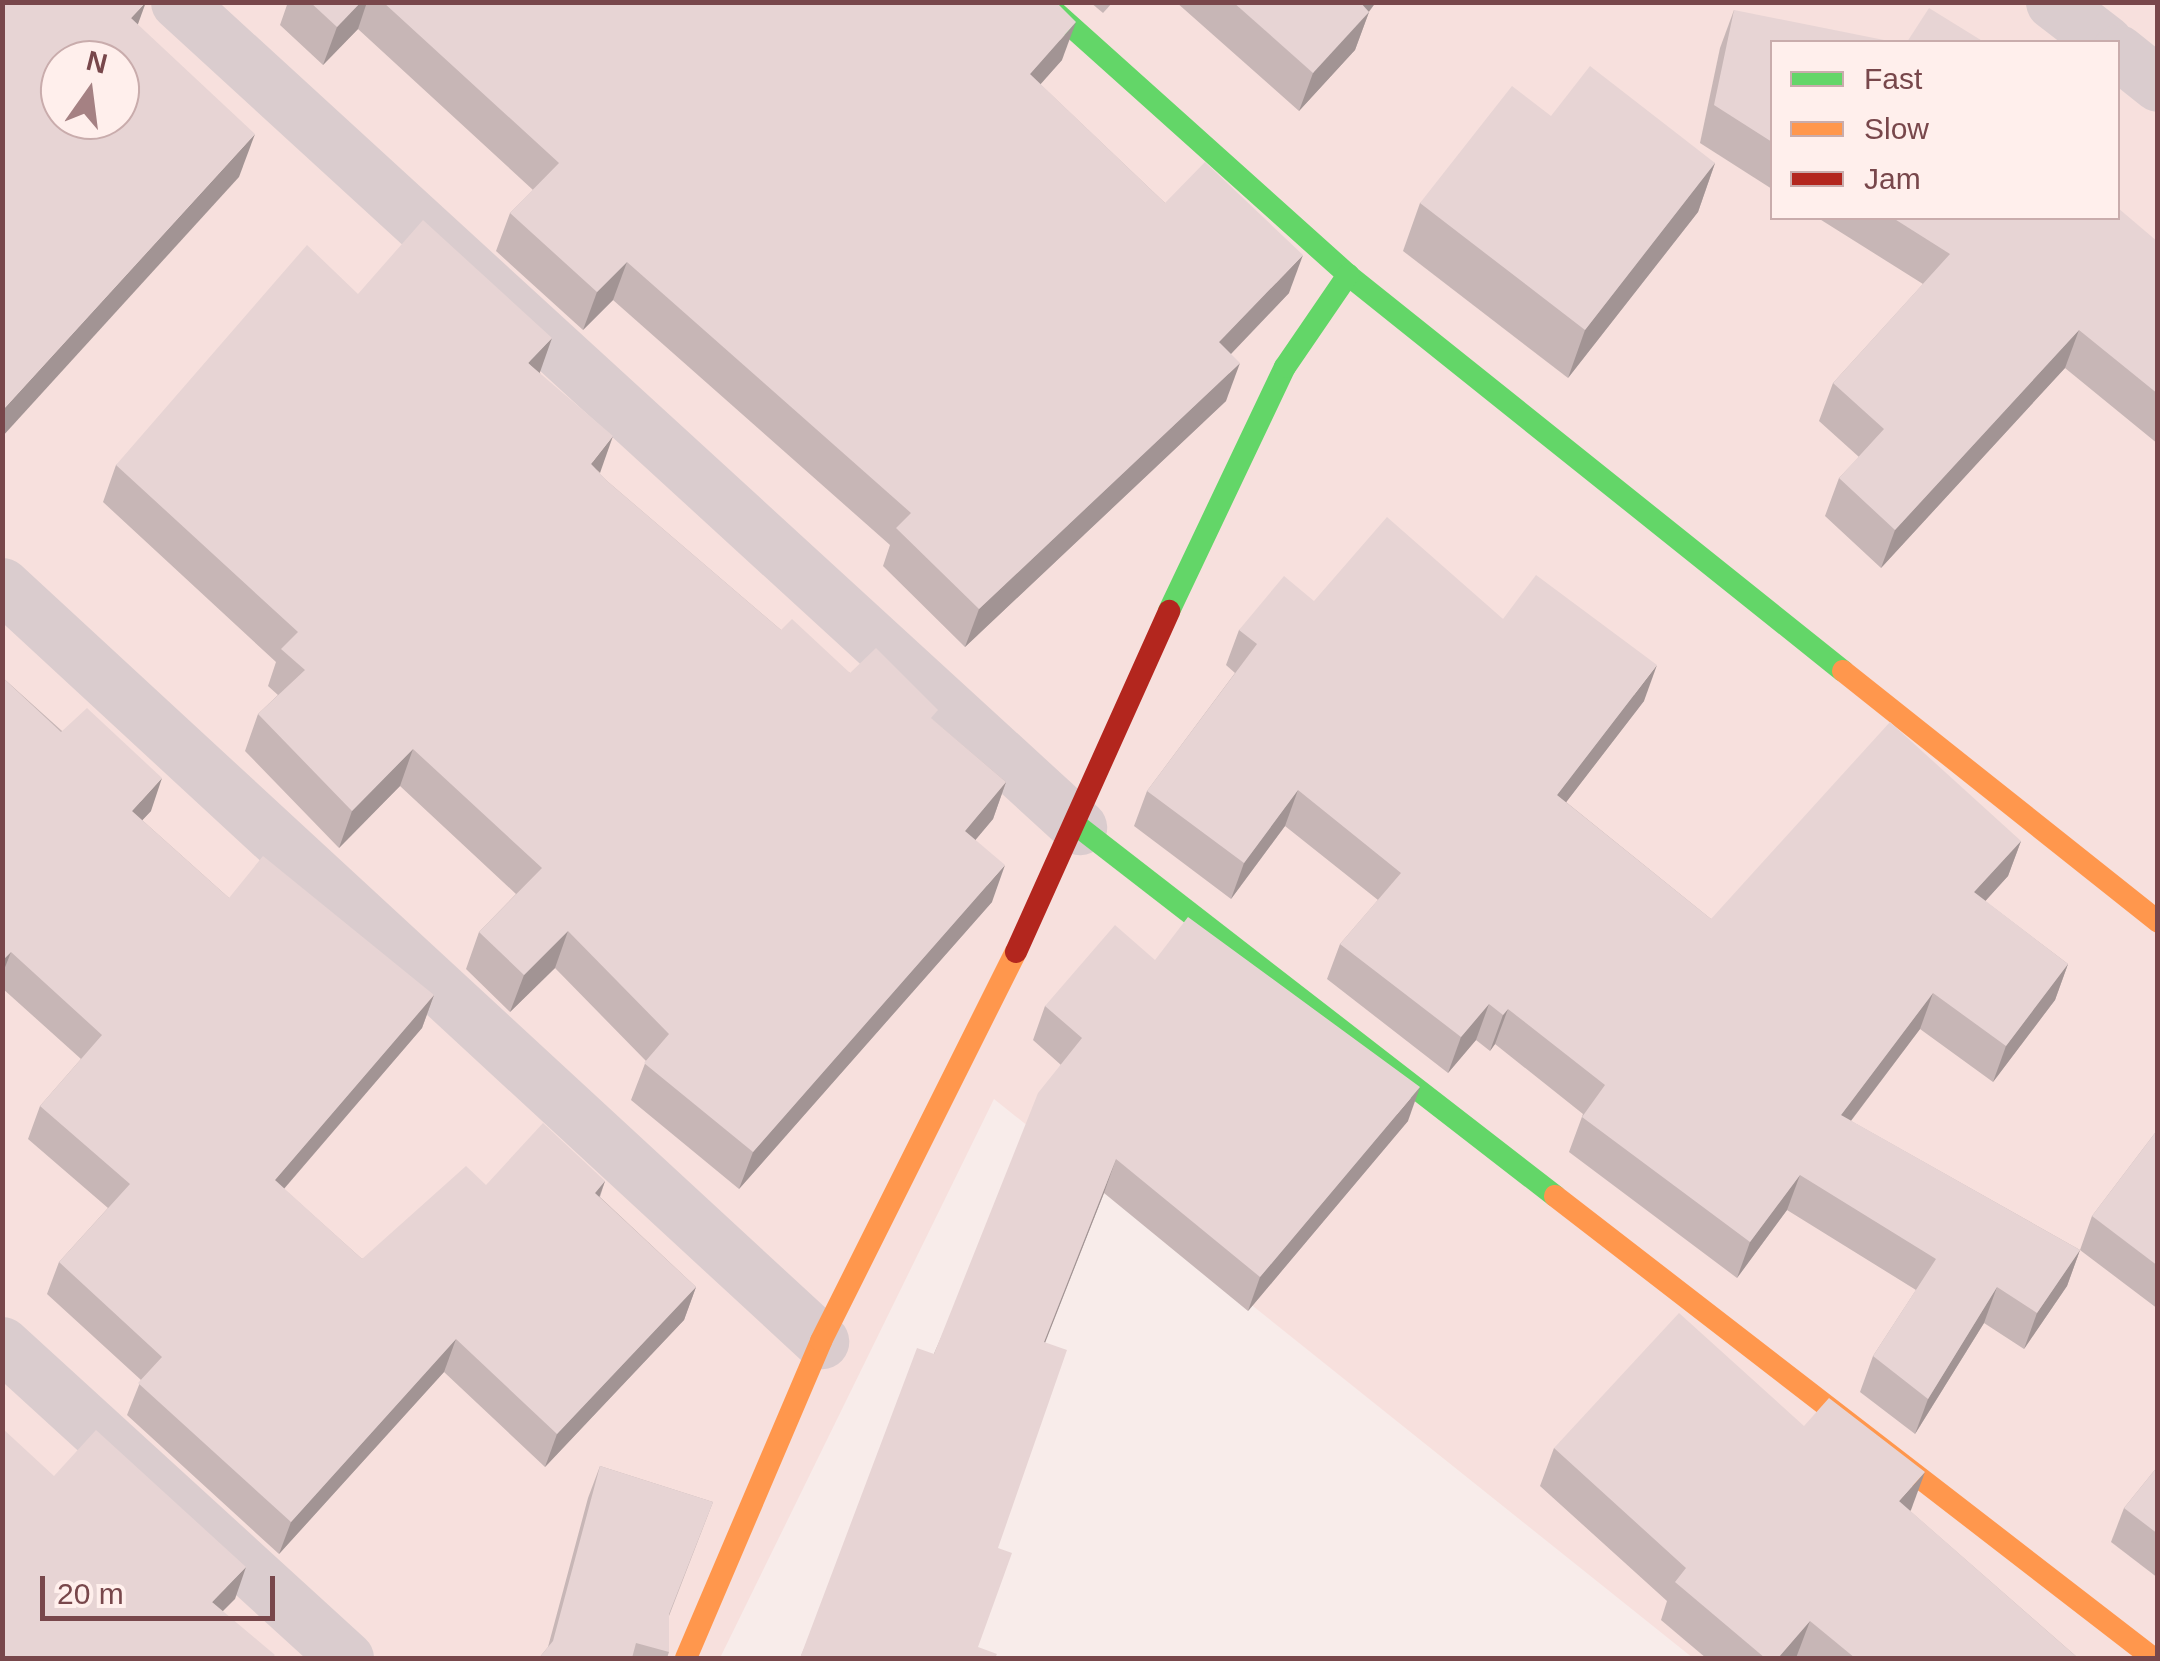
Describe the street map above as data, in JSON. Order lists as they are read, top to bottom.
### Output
{
  "legend": ["Fast", "Slow", "Jam"],
  "scale_bar": "20 m",
  "north": "top"
}
